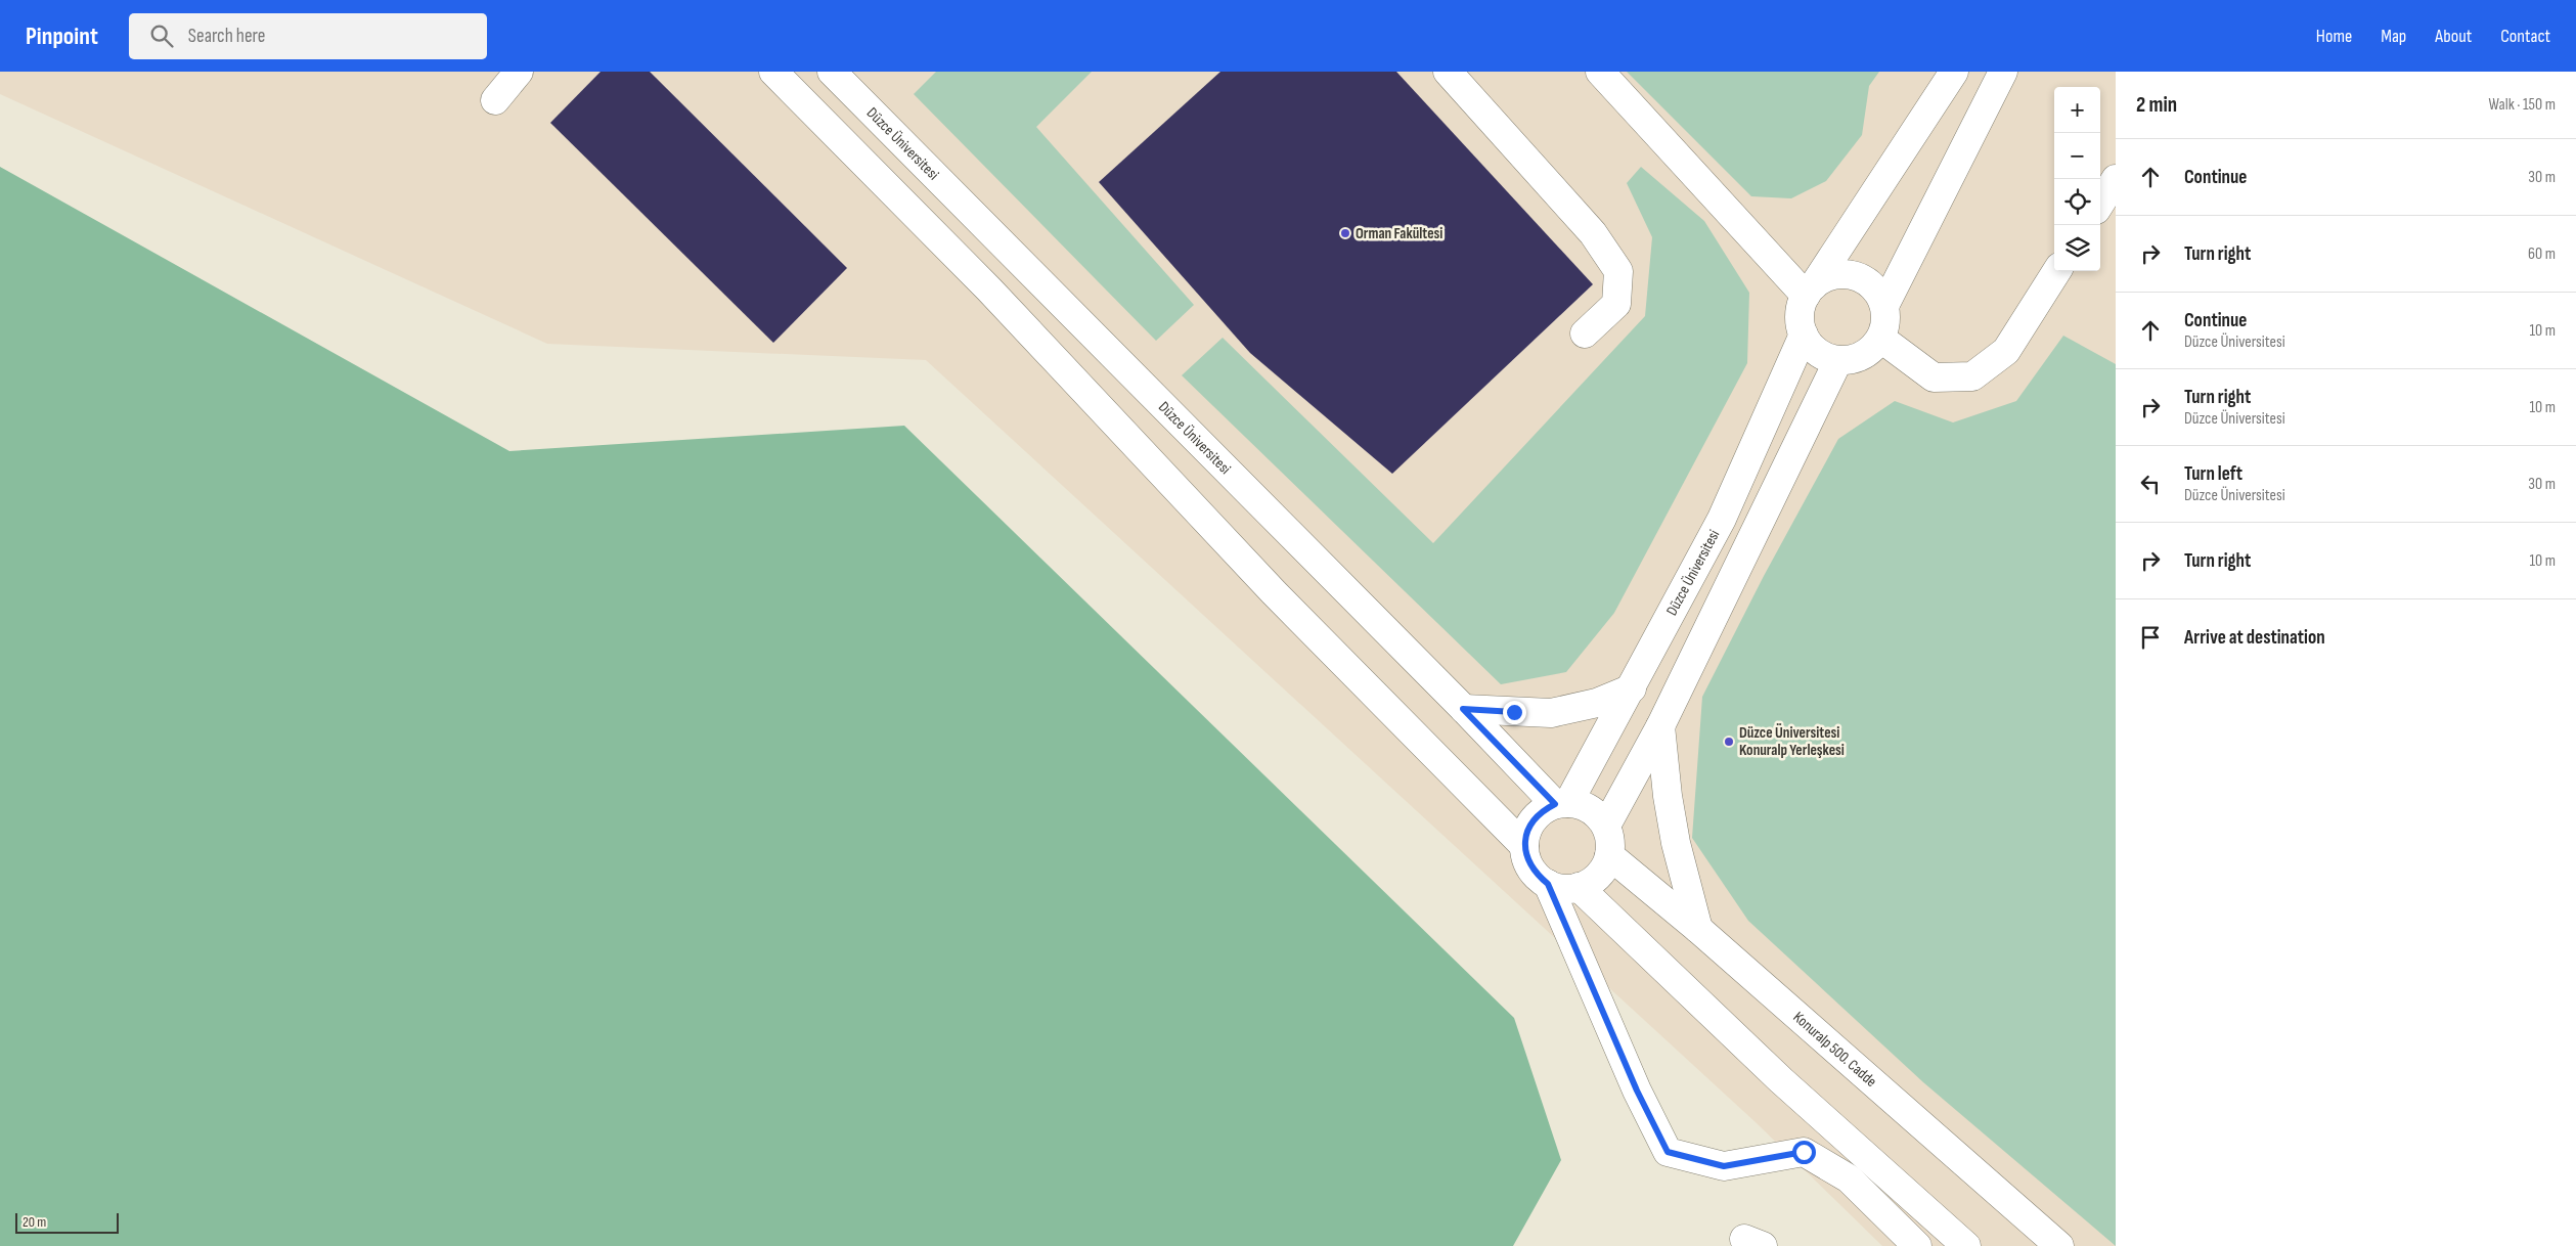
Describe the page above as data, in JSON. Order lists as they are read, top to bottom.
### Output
{
  "streets": {
    "street": ["Düzce Üniversitesi", "Konuralp 500. Cadde"]
  },
  "crossings": [
    ["Düzce Üniversitesi", "Konuralp 500. Cadde"]
  ],
  "places": ["Orman Fakültesi", "Düzce Üniversitesi Konuralp Yerleşkesi"],
  "scale_bar": "20 m",
  "page": {
    "header": "Pinpoint",
    "search": "Search here",
    "nav": [
      "Home",
      "Map",
      "About",
      "Contact"
    ],
    "heading": ["2 min", "Walk · 150 m"],
    "map_buttons": ["+", "−"],
    "list": [
      ["Continue", "30 m"],
      ["Turn right", "60 m"],
      ["Continue", "Düzce Üniversitesi", "10 m"],
      ["Turn right", "Düzce Üniversitesi", "10 m"],
      ["Turn left", "Düzce Üniversitesi", "30 m"],
      ["Turn right", "10 m"],
      "Arrive at destination"
    ],
    "scale": "20 m"
  }
}
